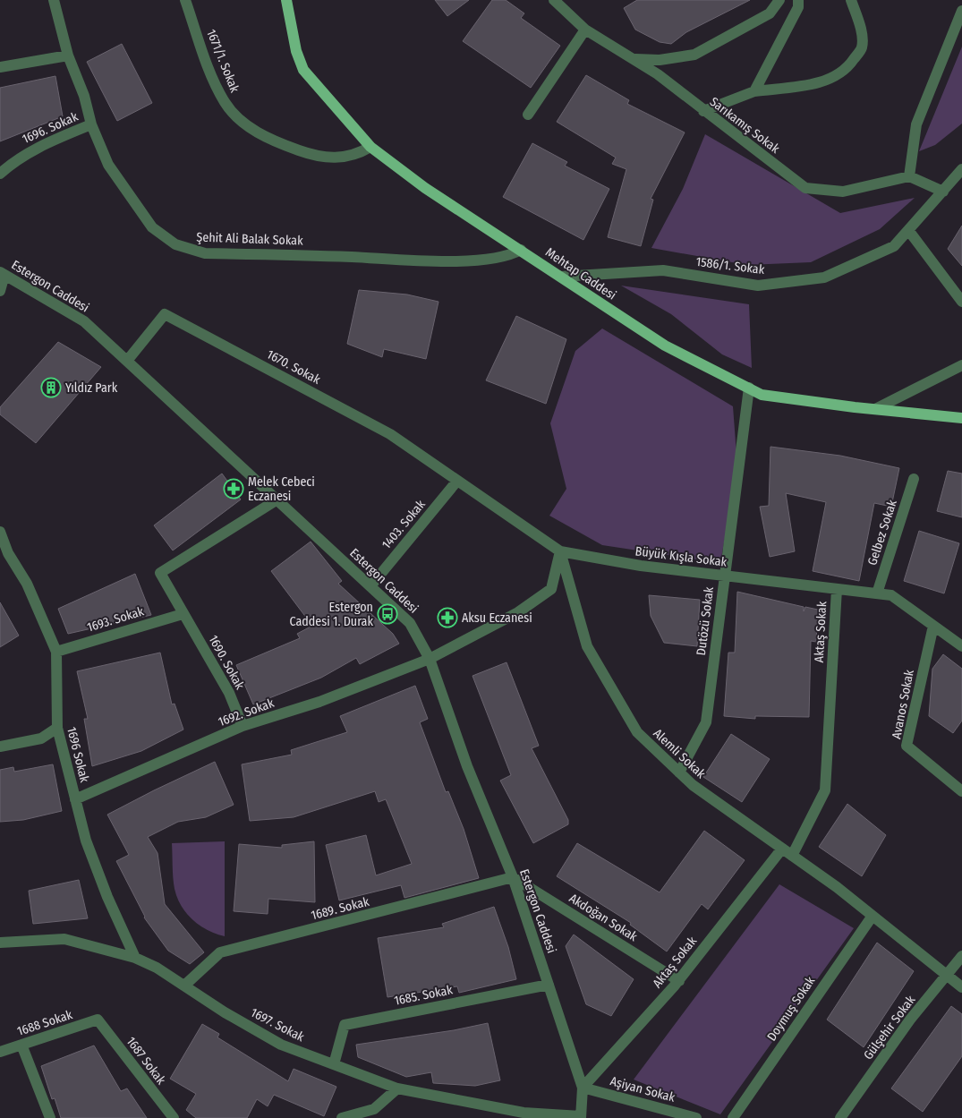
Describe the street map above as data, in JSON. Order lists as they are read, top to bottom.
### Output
{
  "streets": {
    "main road": ["Mehtap Caddesi"],
    "street": [
      "1671/1. Sokak",
      "Sarıkamış Sokak",
      "1696. Sokak",
      "Şehit Ali Balak Sokak",
      "1586/1. Sokak",
      "Estergon Caddesi",
      "1670. Sokak",
      "1403. Sokak",
      "Gelbez Sokak",
      "Büyük Kışla Sokak",
      "1693. Sokak",
      "Dutözü Sokak",
      "Aktaş Sokak",
      "1690. Sokak",
      "Avanos Sokak",
      "1692. Sokak",
      "Alemli Sokak",
      "1696 Sokak",
      "1689. Sokak",
      "Akdoğan Sokak",
      "1685. Sokak",
      "Doymuş Sokak",
      "1688 Sokak",
      "1697. Sokak",
      "Gülşehir Sokak",
      "1687 Sokak",
      "Aşiyan Sokak"
    ]
  },
  "crossings": [
    ["1671/1. Sokak", "Mehtap Caddesi"],
    ["1696. Sokak", "Şehit Ali Balak Sokak"],
    ["Şehit Ali Balak Sokak", "Mehtap Caddesi"],
    ["1586/1. Sokak", "Mehtap Caddesi"],
    ["Mehtap Caddesi", "Dutözü Sokak"],
    ["Estergon Caddesi", "1670. Sokak"],
    ["Estergon Caddesi", "1403. Sokak"],
    ["Estergon Caddesi", "Aktaş Sokak"],
    ["Estergon Caddesi", "1690. Sokak"],
    ["Estergon Caddesi", "1692. Sokak"],
    ["Estergon Caddesi", "1689. Sokak"],
    ["Estergon Caddesi", "Akdoğan Sokak"],
    ["Estergon Caddesi", "1685. Sokak"],
    ["Estergon Caddesi", "1697. Sokak"],
    ["Estergon Caddesi", "Aşiyan Sokak"],
    ["1670. Sokak", "1403. Sokak"],
    ["Gelbez Sokak", "Büyük Kışla Sokak"],
    ["Büyük Kışla Sokak", "Dutözü Sokak"],
    ["Büyük Kışla Sokak", "Aktaş Sokak"],
    ["Büyük Kışla Sokak", "Avanos Sokak"],
    ["Büyük Kışla Sokak", "Alemli Sokak"],
    ["1693. Sokak", "1690. Sokak"],
    ["1693. Sokak", "1696 Sokak"],
    ["Dutözü Sokak", "Alemli Sokak"],
    ["Aktaş Sokak", "Alemli Sokak"],
    ["Aktaş Sokak", "Akdoğan Sokak"],
    ["Aktaş Sokak", "Aşiyan Sokak"],
    ["1690. Sokak", "1692. Sokak"],
    ["1692. Sokak", "1696 Sokak"],
    ["Alemli Sokak", "Doymuş Sokak"],
    ["Alemli Sokak", "Gülşehir Sokak"],
    ["1696 Sokak", "1697. Sokak"],
    ["1689. Sokak", "Akdoğan Sokak"],
    ["1689. Sokak", "1697. Sokak"],
    ["1685. Sokak", "1697. Sokak"],
    ["1688 Sokak", "1687 Sokak"]
  ],
  "places": {
    "building": ["Yıldız Park"],
    "pharmacy": ["Melek Cebeci Eczanesi", "Aksu Eczanesi"],
    "bus stop": ["Estergon Caddesi 1. Durak"]
  }
}
